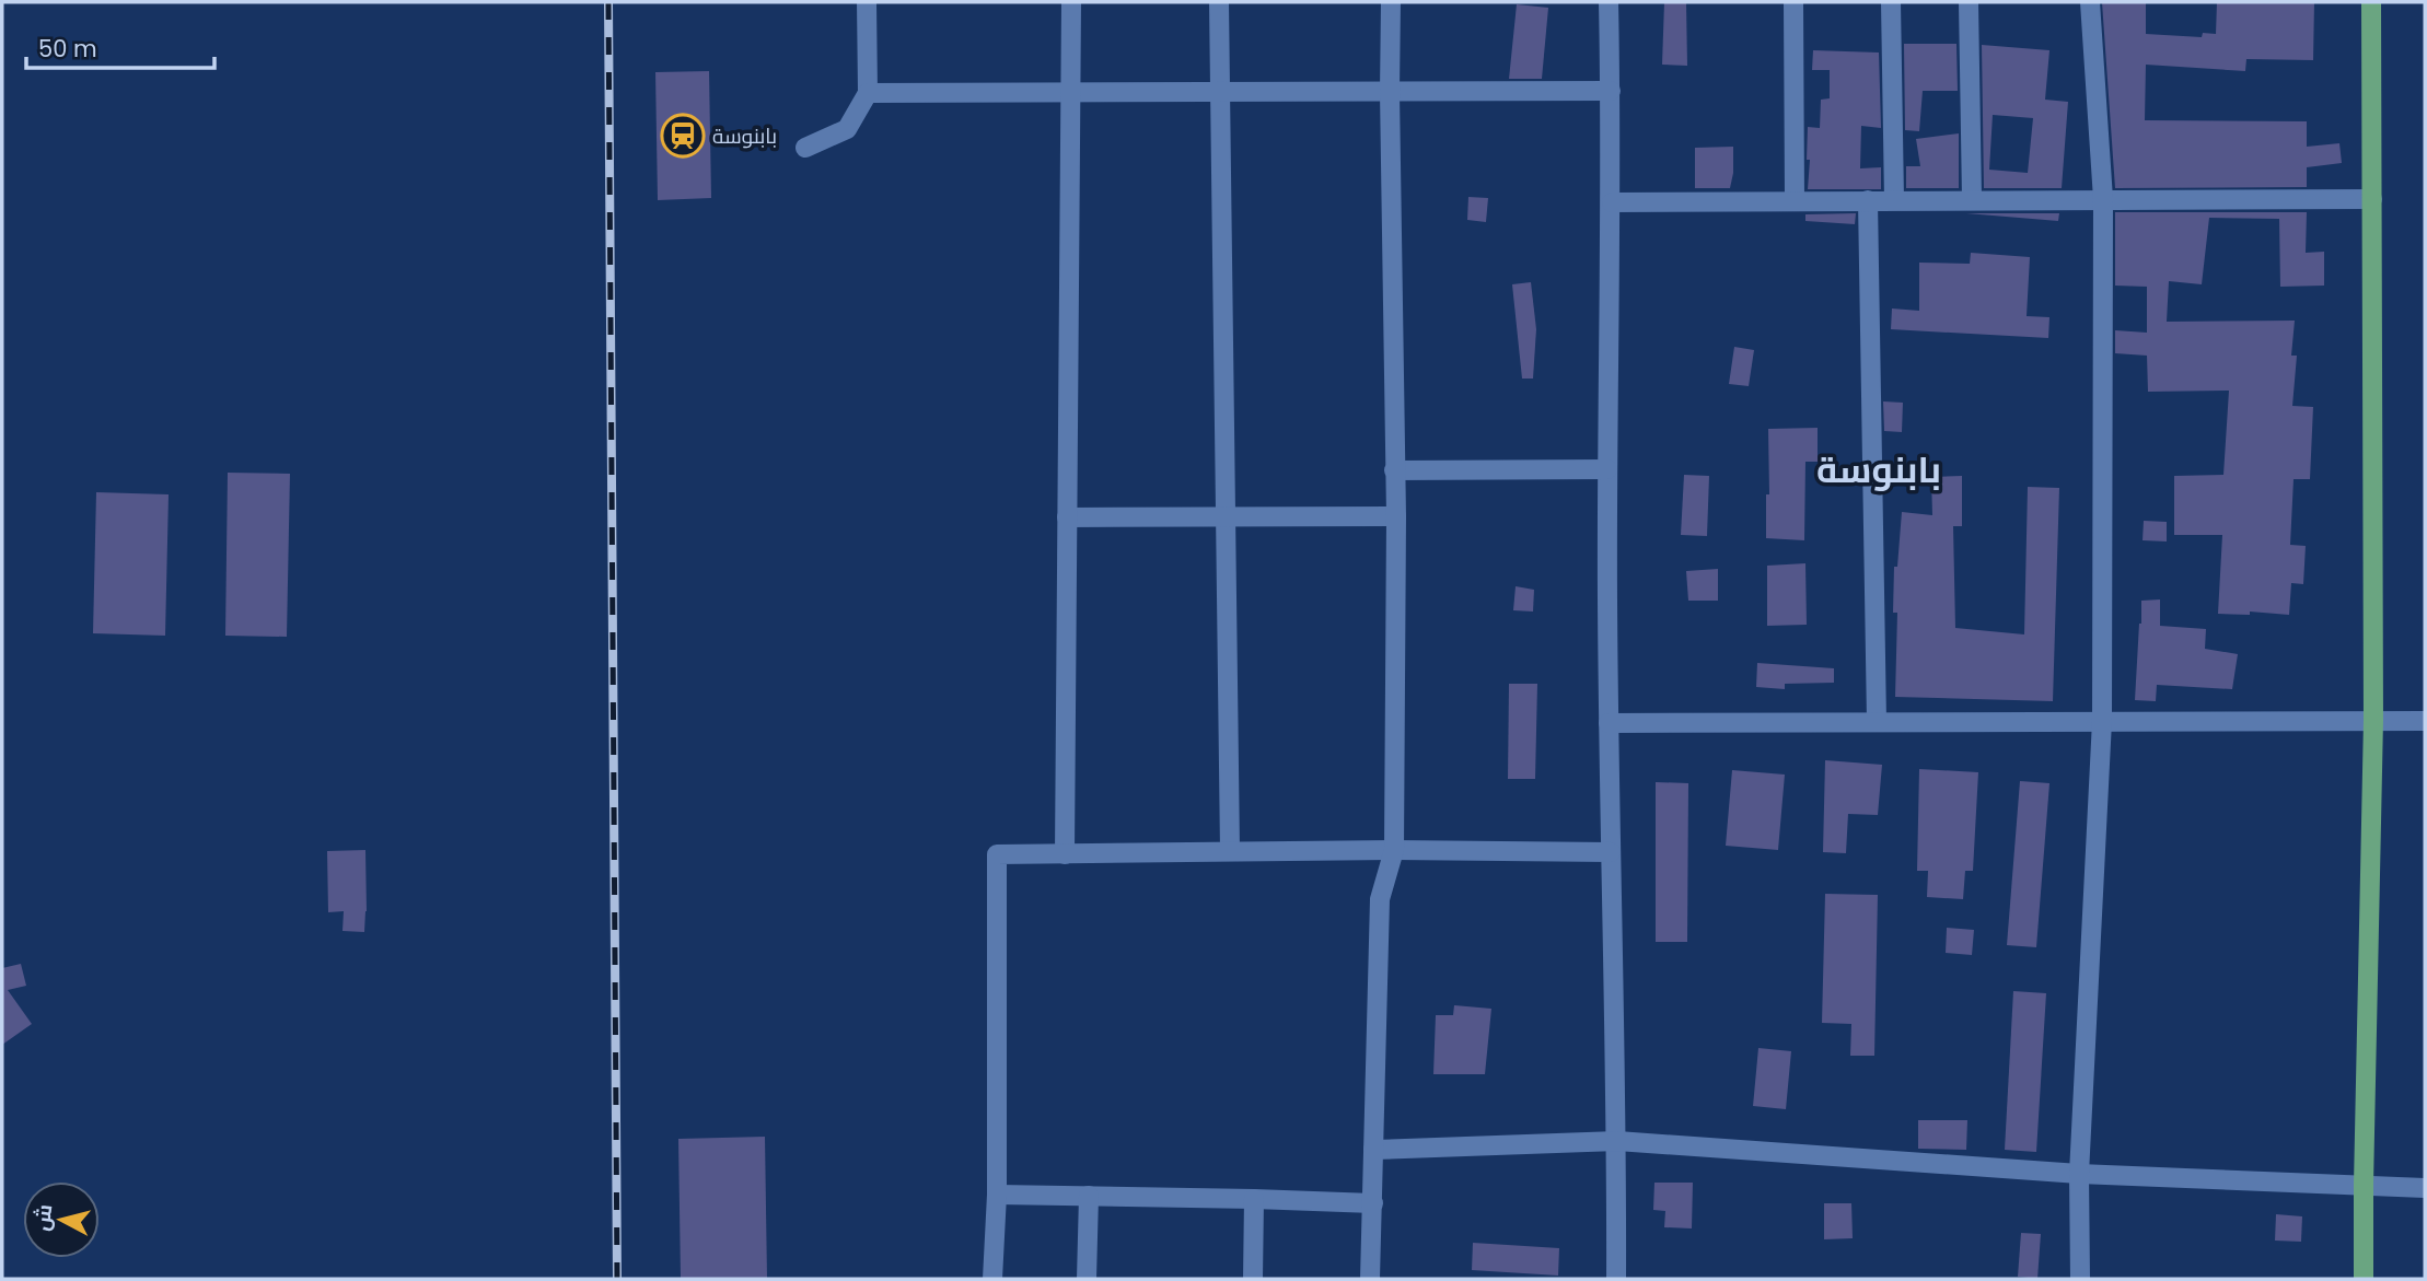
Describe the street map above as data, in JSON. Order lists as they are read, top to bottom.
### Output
{
  "districts": ["بابنوسة"],
  "places": {
    "station": ["بابنوسة"]
  },
  "scale_bar": "50 m",
  "north": "left"
}
